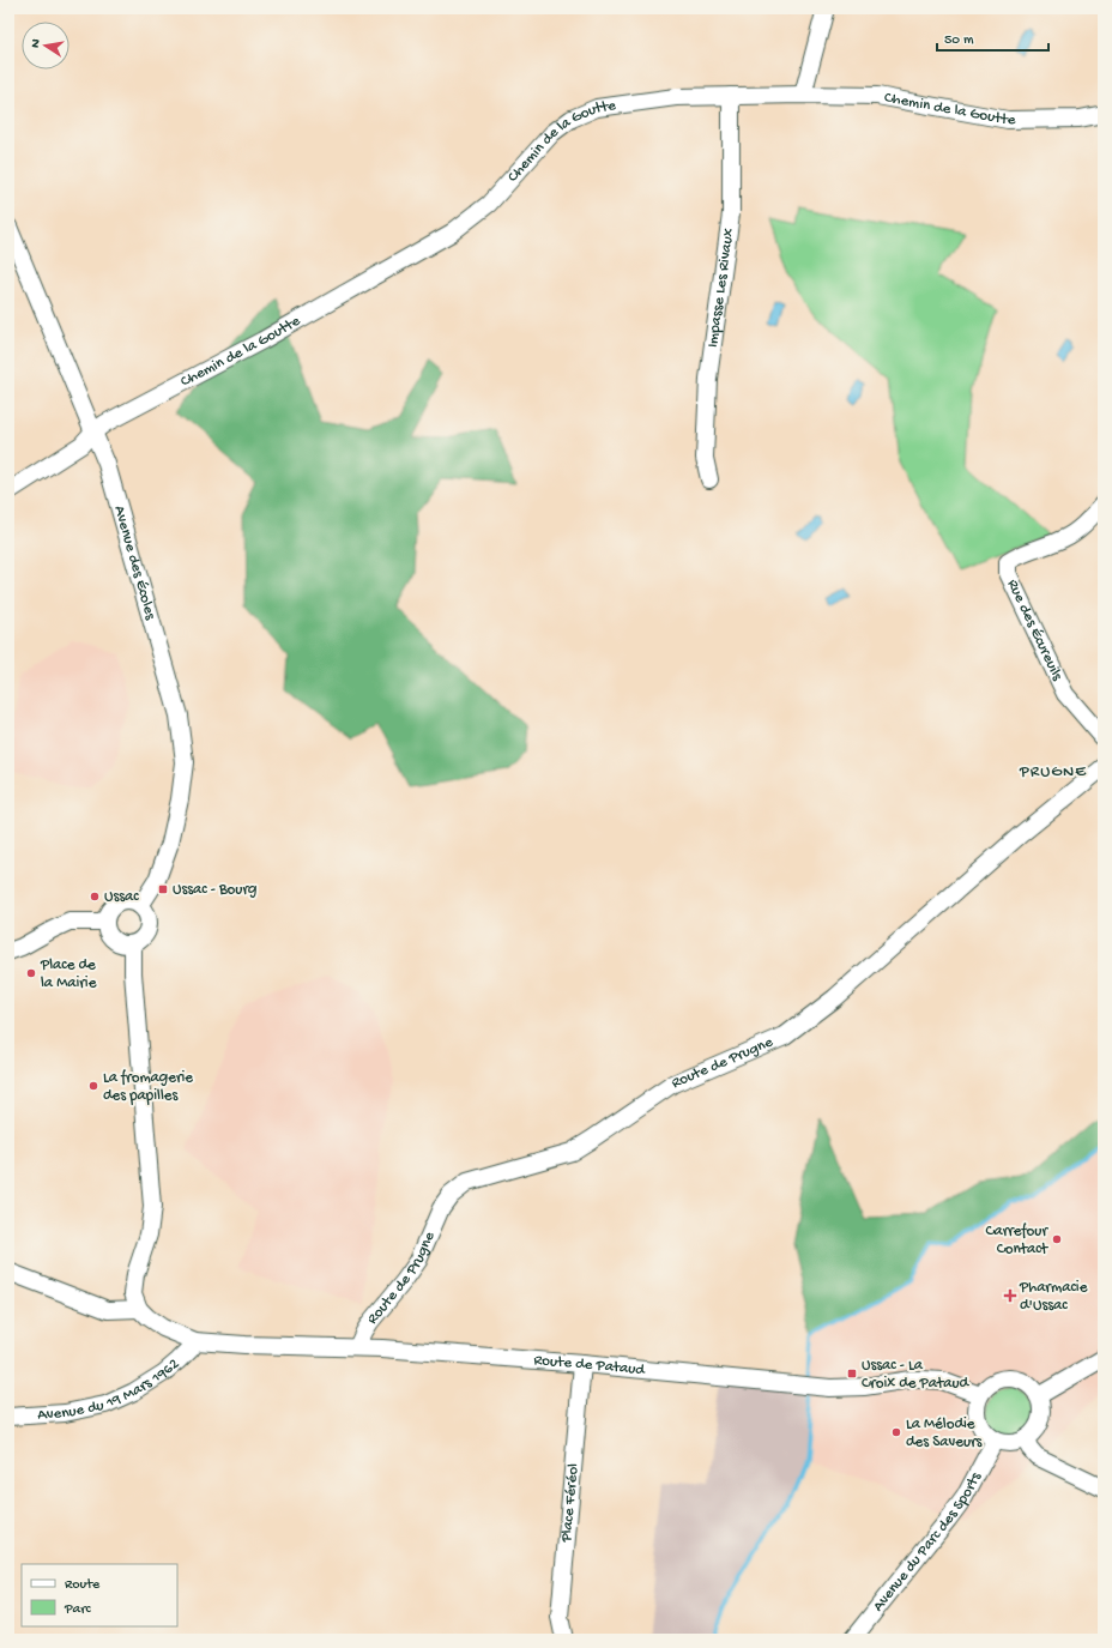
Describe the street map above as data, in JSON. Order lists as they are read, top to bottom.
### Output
{
  "streets": {
    "street": [
      "Chemin de la Goutte",
      "Impasse Les Rivaux",
      "Avenue des Écoles",
      "Rue des Écureuils",
      "Route de Prugne",
      "Route de Pataud",
      "Avenue du 19 Mars 1962",
      "Place Féréol",
      "Avenue du Parc des Sports"
    ]
  },
  "crossings": [
    ["Chemin de la Goutte", "Impasse Les Rivaux"],
    ["Chemin de la Goutte", "Avenue des Écoles"],
    ["Route de Prugne", "Route de Pataud"],
    ["Route de Pataud", "Avenue du 19 Mars 1962"],
    ["Route de Pataud", "Place Féréol"],
    ["Route de Pataud", "Avenue du Parc des Sports"]
  ],
  "districts": ["PRUGNE"],
  "places": {
    "transit": ["Ussac - Bourg", "Ussac - La Croix de Pataud"],
    "other": [
      "Ussac",
      "Place de la Mairie",
      "La fromagerie des papilles",
      "Carrefour Contact",
      "La Mélodie des Saveurs"
    ],
    "health": ["Pharmacie d'Ussac"]
  },
  "legend": ["Route", "Parc"],
  "scale_bar": "50 m",
  "north": "left"
}
